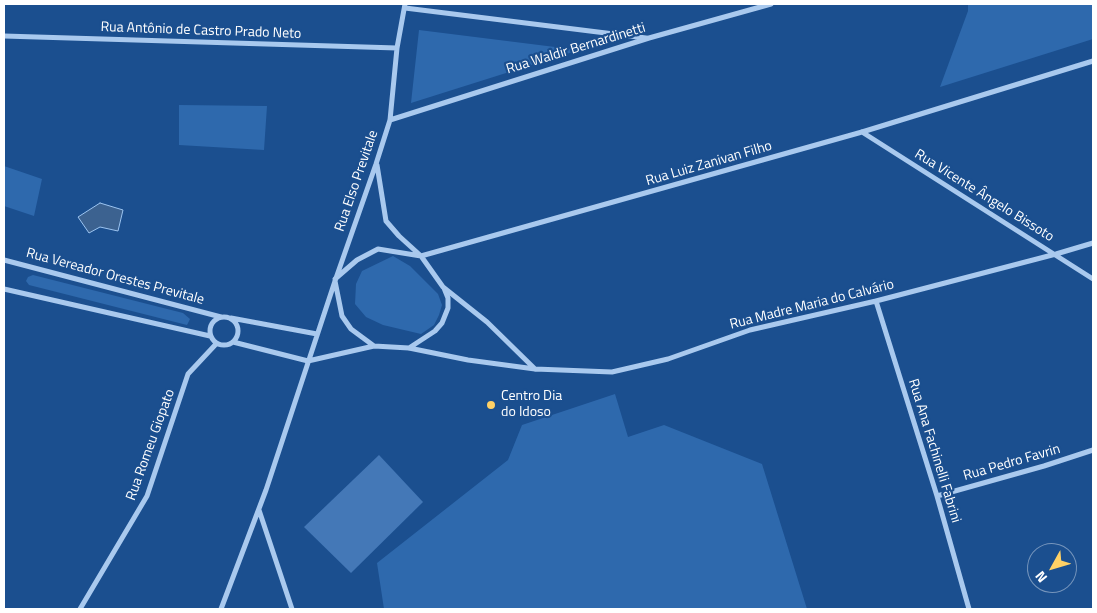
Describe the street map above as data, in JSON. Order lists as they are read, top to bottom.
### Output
{
  "streets": {
    "street": [
      "Rua Antônio de Castro Prado Neto",
      "Rua Waldir Bernardinetti",
      "Rua Luiz Zanivan Filho",
      "Rua Elso Previtale",
      "Rua Vicente Ângelo Bissoto",
      "Rua Vereador Orestes Previtale",
      "Rua Madre Maria do Calvário",
      "Rua Romeu Giopato",
      "Rua Ana Fachinelli Fabrini",
      "Rua Pedro Favrin"
    ]
  },
  "crossings": [
    ["Rua Antônio de Castro Prado Neto", "Rua Elso Previtale"],
    ["Rua Waldir Bernardinetti", "Rua Elso Previtale"],
    ["Rua Luiz Zanivan Filho", "Rua Elso Previtale"],
    ["Rua Luiz Zanivan Filho", "Rua Vicente Ângelo Bissoto"],
    ["Rua Luiz Zanivan Filho", "Rua Madre Maria do Calvário"],
    ["Rua Elso Previtale", "Rua Madre Maria do Calvário"],
    ["Rua Vicente Ângelo Bissoto", "Rua Madre Maria do Calvário"],
    ["Rua Vereador Orestes Previtale", "Rua Romeu Giopato"],
    ["Rua Madre Maria do Calvário", "Rua Ana Fachinelli Fabrini"],
    ["Rua Ana Fachinelli Fabrini", "Rua Pedro Favrin"]
  ],
  "places": ["Centro Dia do Idoso"],
  "north": "bottom left"
}
